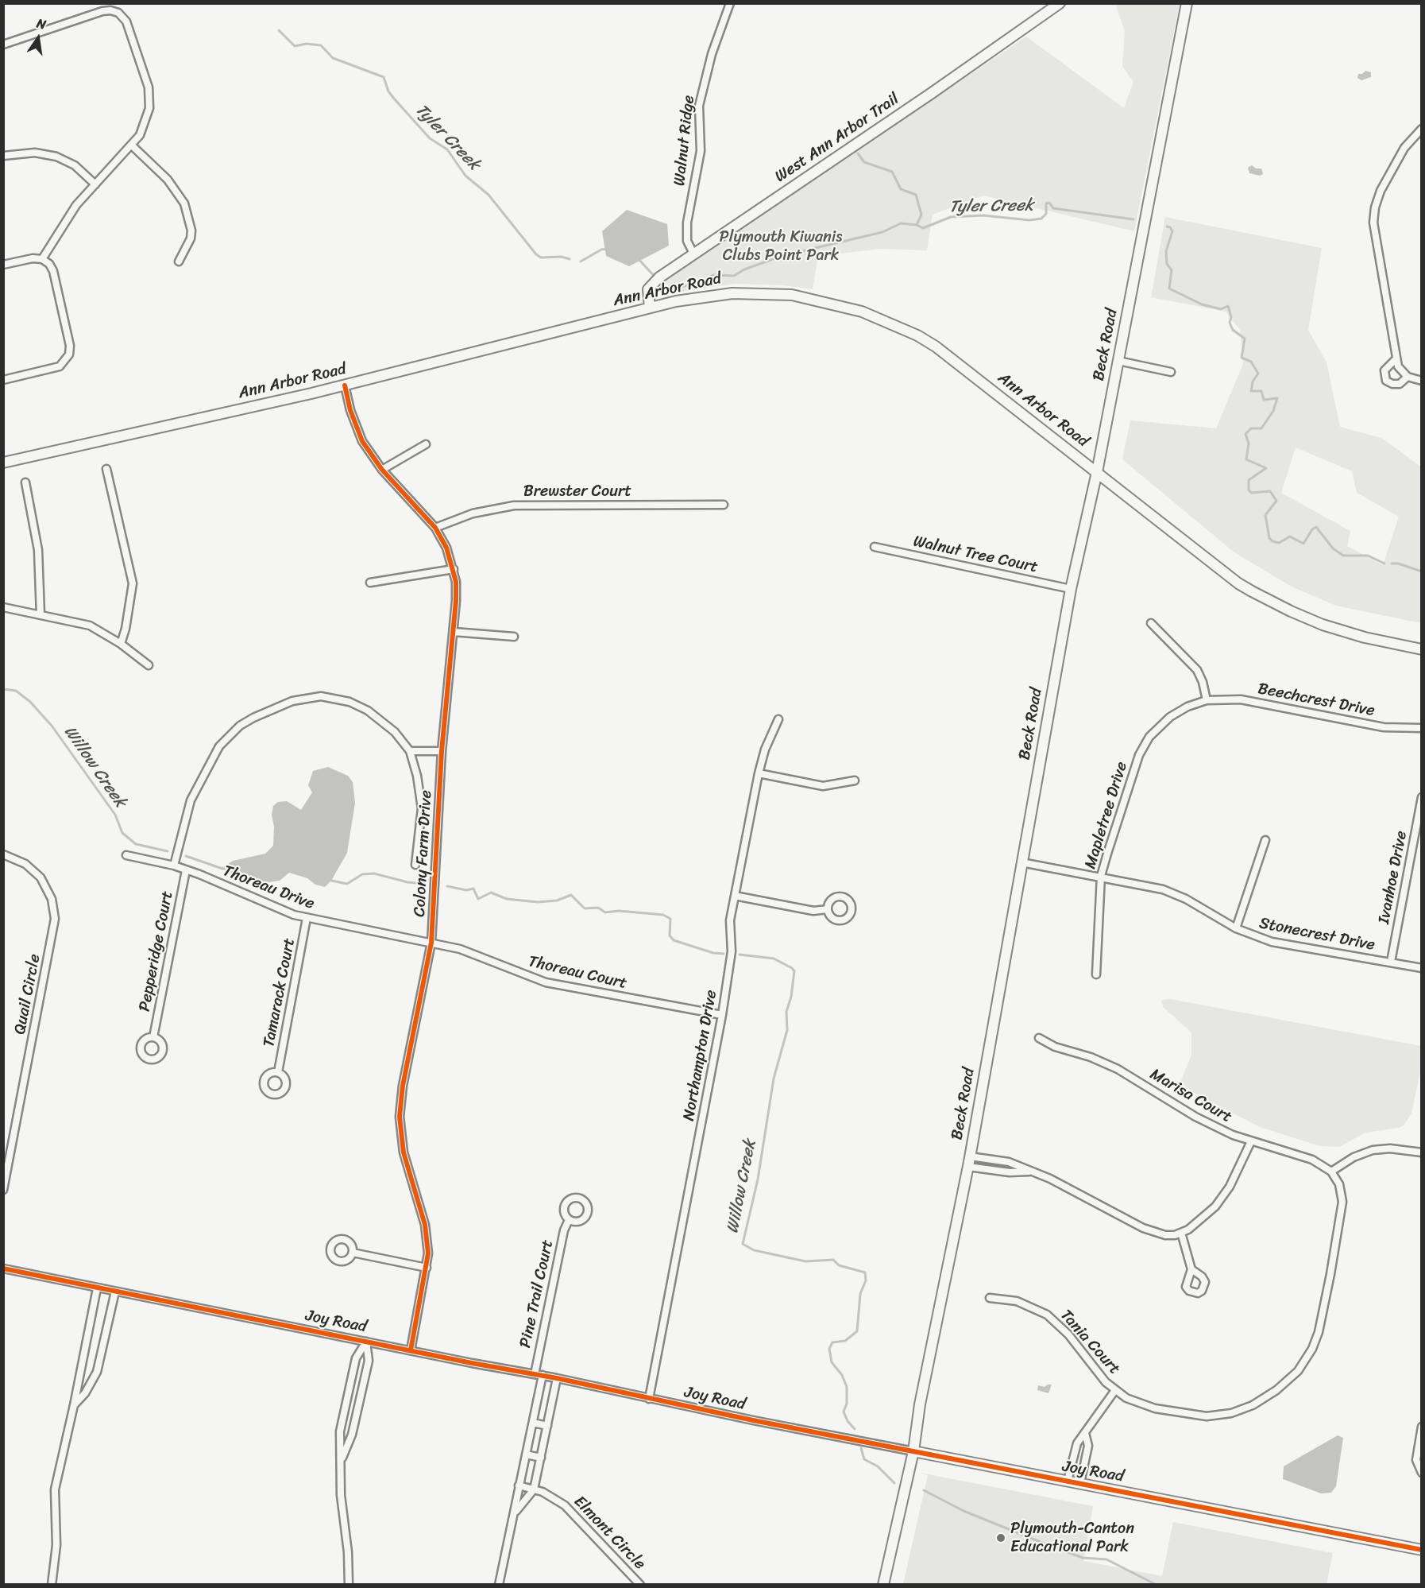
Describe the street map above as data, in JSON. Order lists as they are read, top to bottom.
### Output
{
  "streets": {
    "main road": [
      "West Ann Arbor Trail",
      "Ann Arbor Road",
      "Beck Road",
      "Joy Road"
    ],
    "street": [
      "Walnut Ridge",
      "Brewster Court",
      "Walnut Tree Court",
      "Beechcrest Drive",
      "Mapletree Drive",
      "Colony Farm Drive",
      "Ivanhoe Drive",
      "Thoreau Drive",
      "Stonecrest Drive",
      "Pepperidge Court",
      "Thoreau Court",
      "Tamarack Court",
      "Quail Circle",
      "Northampton Drive",
      "Marisa Court",
      "Pine Trail Court",
      "Tania Court",
      "Elmont Circle"
    ]
  },
  "crossings": [
    ["West Ann Arbor Trail", "Walnut Ridge"],
    ["West Ann Arbor Trail", "Ann Arbor Road"],
    ["Ann Arbor Road", "Beck Road"],
    ["Ann Arbor Road", "Colony Farm Drive"],
    ["Beck Road", "Walnut Tree Court"],
    ["Beck Road", "Stonecrest Drive"],
    ["Beck Road", "Joy Road"],
    ["Brewster Court", "Colony Farm Drive"],
    ["Beechcrest Drive", "Mapletree Drive"],
    ["Mapletree Drive", "Stonecrest Drive"],
    ["Colony Farm Drive", "Thoreau Drive"],
    ["Colony Farm Drive", "Thoreau Court"],
    ["Colony Farm Drive", "Joy Road"],
    ["Ivanhoe Drive", "Stonecrest Drive"],
    ["Thoreau Drive", "Pepperidge Court"],
    ["Thoreau Drive", "Thoreau Court"],
    ["Thoreau Drive", "Tamarack Court"],
    ["Thoreau Court", "Northampton Drive"],
    ["Northampton Drive", "Joy Road"],
    ["Marisa Court", "Tania Court"],
    ["Pine Trail Court", "Joy Road"]
  ],
  "water": ["Tyler Creek", "Willow Creek"],
  "parks": ["Plymouth Kiwanis Clubs Point Park"],
  "places": ["Plymouth-Canton Educational Park"],
  "north": "top"
}
